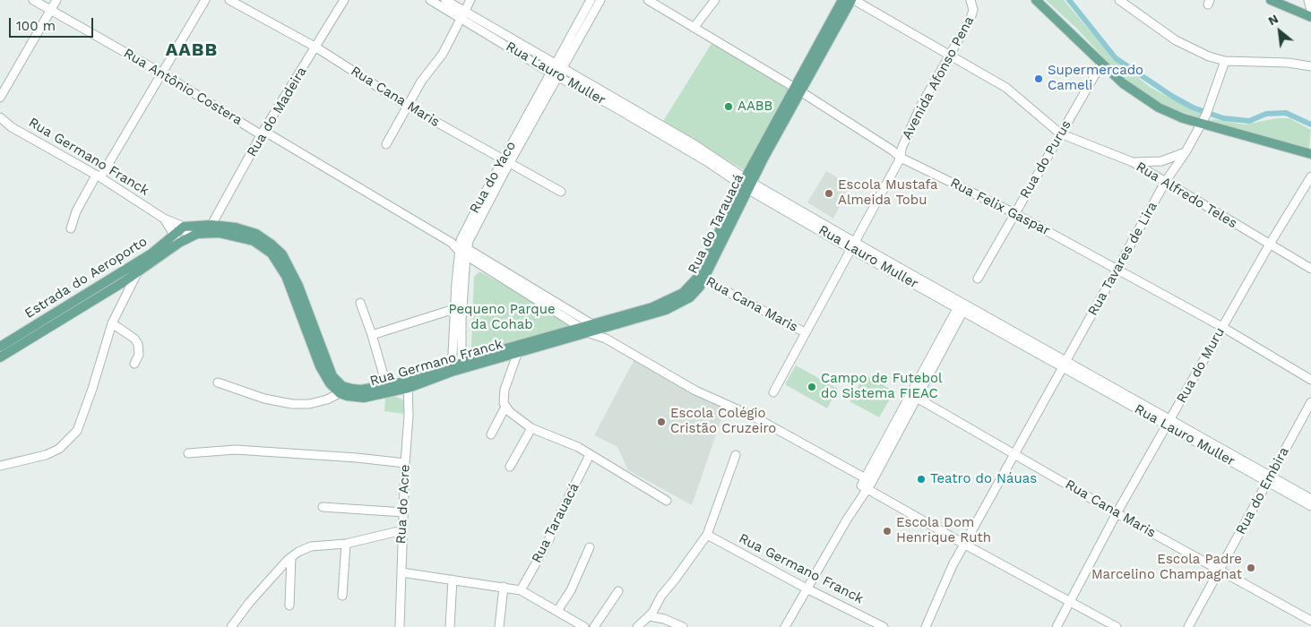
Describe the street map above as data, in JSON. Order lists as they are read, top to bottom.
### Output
{
  "streets": {
    "main road": ["Rua Germano Franck", "Rua do Tarauacá", "Estrada do Aeroporto"],
    "street": [
      "Rua Lauro Muller",
      "Avenida Afonso Pena",
      "Rua Antônio Costera",
      "Rua Cana Maris",
      "Rua do Madeira",
      "Rua do Purus",
      "Rua do Yaco",
      "Rua Alfredo Teles",
      "Rua Felix Gaspar",
      "Rua Tavares de Lira",
      "Rua do Muru",
      "Rua do Embira",
      "Rua do Acre",
      "Rua Tarauacá"
    ]
  },
  "crossings": [
    ["Rua Lauro Muller", "Avenida Afonso Pena"],
    ["Rua Lauro Muller", "Rua do Yaco"],
    ["Rua Lauro Muller", "Rua do Tarauacá"],
    ["Rua Lauro Muller", "Rua Tavares de Lira"],
    ["Rua Lauro Muller", "Rua do Muru"],
    ["Rua Lauro Muller", "Rua do Embira"],
    ["Avenida Afonso Pena", "Rua Cana Maris"],
    ["Avenida Afonso Pena", "Rua Alfredo Teles"],
    ["Avenida Afonso Pena", "Rua Felix Gaspar"],
    ["Rua Antônio Costera", "Rua do Madeira"],
    ["Rua Antônio Costera", "Rua do Yaco"],
    ["Rua Antônio Costera", "Rua do Tarauacá"],
    ["Rua Antônio Costera", "Rua Tavares de Lira"],
    ["Rua Antônio Costera", "Rua do Muru"],
    ["Rua Cana Maris", "Rua do Madeira"],
    ["Rua Cana Maris", "Rua do Yaco"],
    ["Rua Cana Maris", "Rua do Tarauacá"],
    ["Rua Cana Maris", "Rua Tavares de Lira"],
    ["Rua Cana Maris", "Rua do Muru"],
    ["Rua Cana Maris", "Rua do Embira"],
    ["Rua do Madeira", "Rua Germano Franck"],
    ["Rua Germano Franck", "Rua do Yaco"],
    ["Rua Germano Franck", "Rua do Tarauacá"],
    ["Rua Germano Franck", "Estrada do Aeroporto"],
    ["Rua Germano Franck", "Rua do Acre"],
    ["Rua do Purus", "Rua Alfredo Teles"],
    ["Rua do Purus", "Rua Felix Gaspar"],
    ["Rua Alfredo Teles", "Rua do Tarauacá"],
    ["Rua Alfredo Teles", "Rua Tavares de Lira"],
    ["Rua Alfredo Teles", "Rua do Muru"],
    ["Rua Felix Gaspar", "Rua do Tarauacá"],
    ["Rua Felix Gaspar", "Rua Tavares de Lira"],
    ["Rua Felix Gaspar", "Rua do Muru"]
  ],
  "districts": ["AABB"],
  "parks": ["Pequeno Parque da Cohab"],
  "places": [
    "Supermercado Cameli",
    "AABB",
    "Escola Mustafa Almeida Tobu",
    "Campo de Futebol do Sistema FIEAC",
    "Escola Colégio Cristão Cruzeiro",
    "Teatro do Náuas",
    "Escola Dom Henrique Ruth",
    "Escola Padre Marcelino Champagnat"
  ],
  "scale_bar": "100 m",
  "north": "top left"
}
